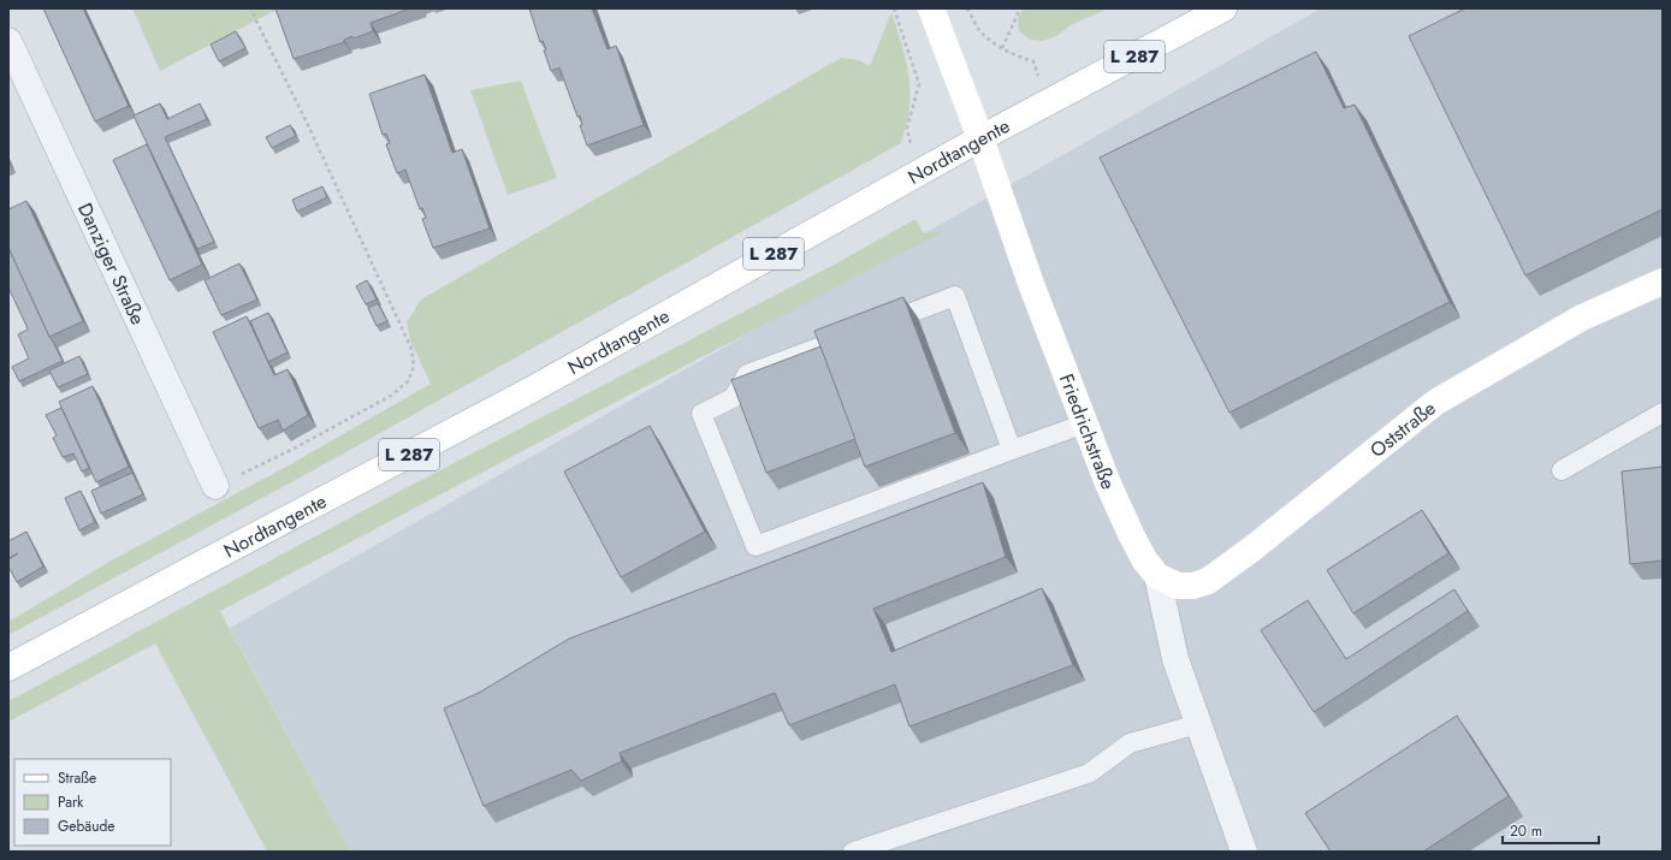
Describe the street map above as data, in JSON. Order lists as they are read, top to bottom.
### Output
{
  "streets": {
    "main road": [
      "L 287",
      "Nordtangente",
      "Oststraße",
      "Friedrichstraße"
    ],
    "street": ["Danziger Straße"]
  },
  "crossings": [
    ["Nordtangente", "Friedrichstraße"],
    ["Oststraße", "Friedrichstraße"]
  ],
  "legend": ["Straße", "Park", "Gebäude"],
  "scale_bar": "20 m"
}
